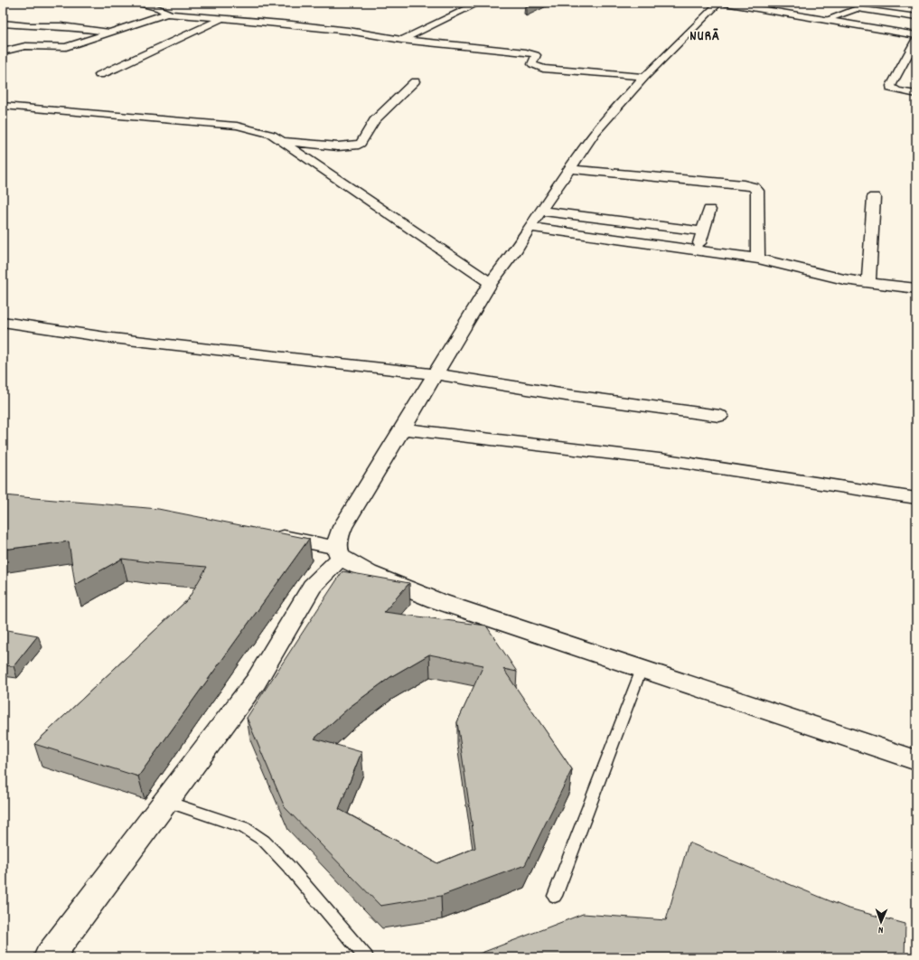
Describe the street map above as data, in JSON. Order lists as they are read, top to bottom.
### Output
{
  "districts": ["NURĀ"],
  "north": "bottom"
}
